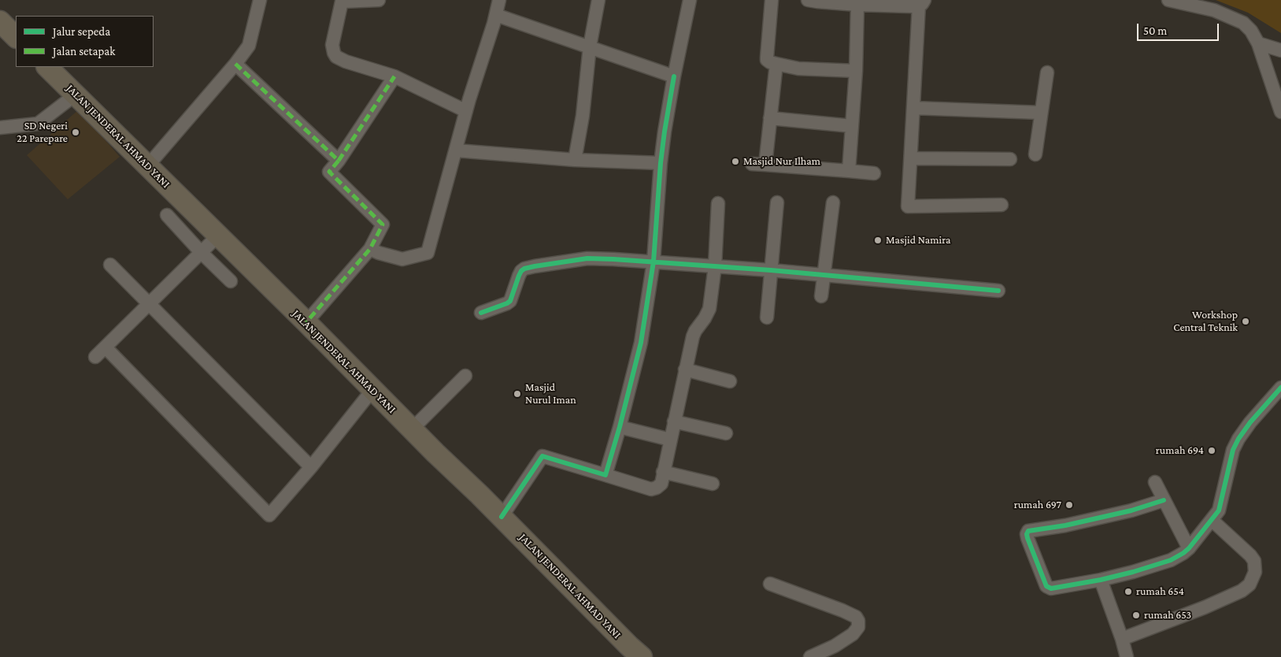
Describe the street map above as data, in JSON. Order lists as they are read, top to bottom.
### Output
{
  "streets": {
    "highway": ["JALAN JENDERAL AHMAD YANI"]
  },
  "places": [
    "SD Negeri 22 Parepare",
    "Masjid Nur Ilham",
    "Masjid Namira",
    "Workshop Central Teknik",
    "Masjid Nurul Iman",
    "rumah 694",
    "rumah 697",
    "rumah 654",
    "rumah 653"
  ],
  "legend": ["Jalur sepeda", "Jalan setapak"],
  "scale_bar": "50 m"
}
